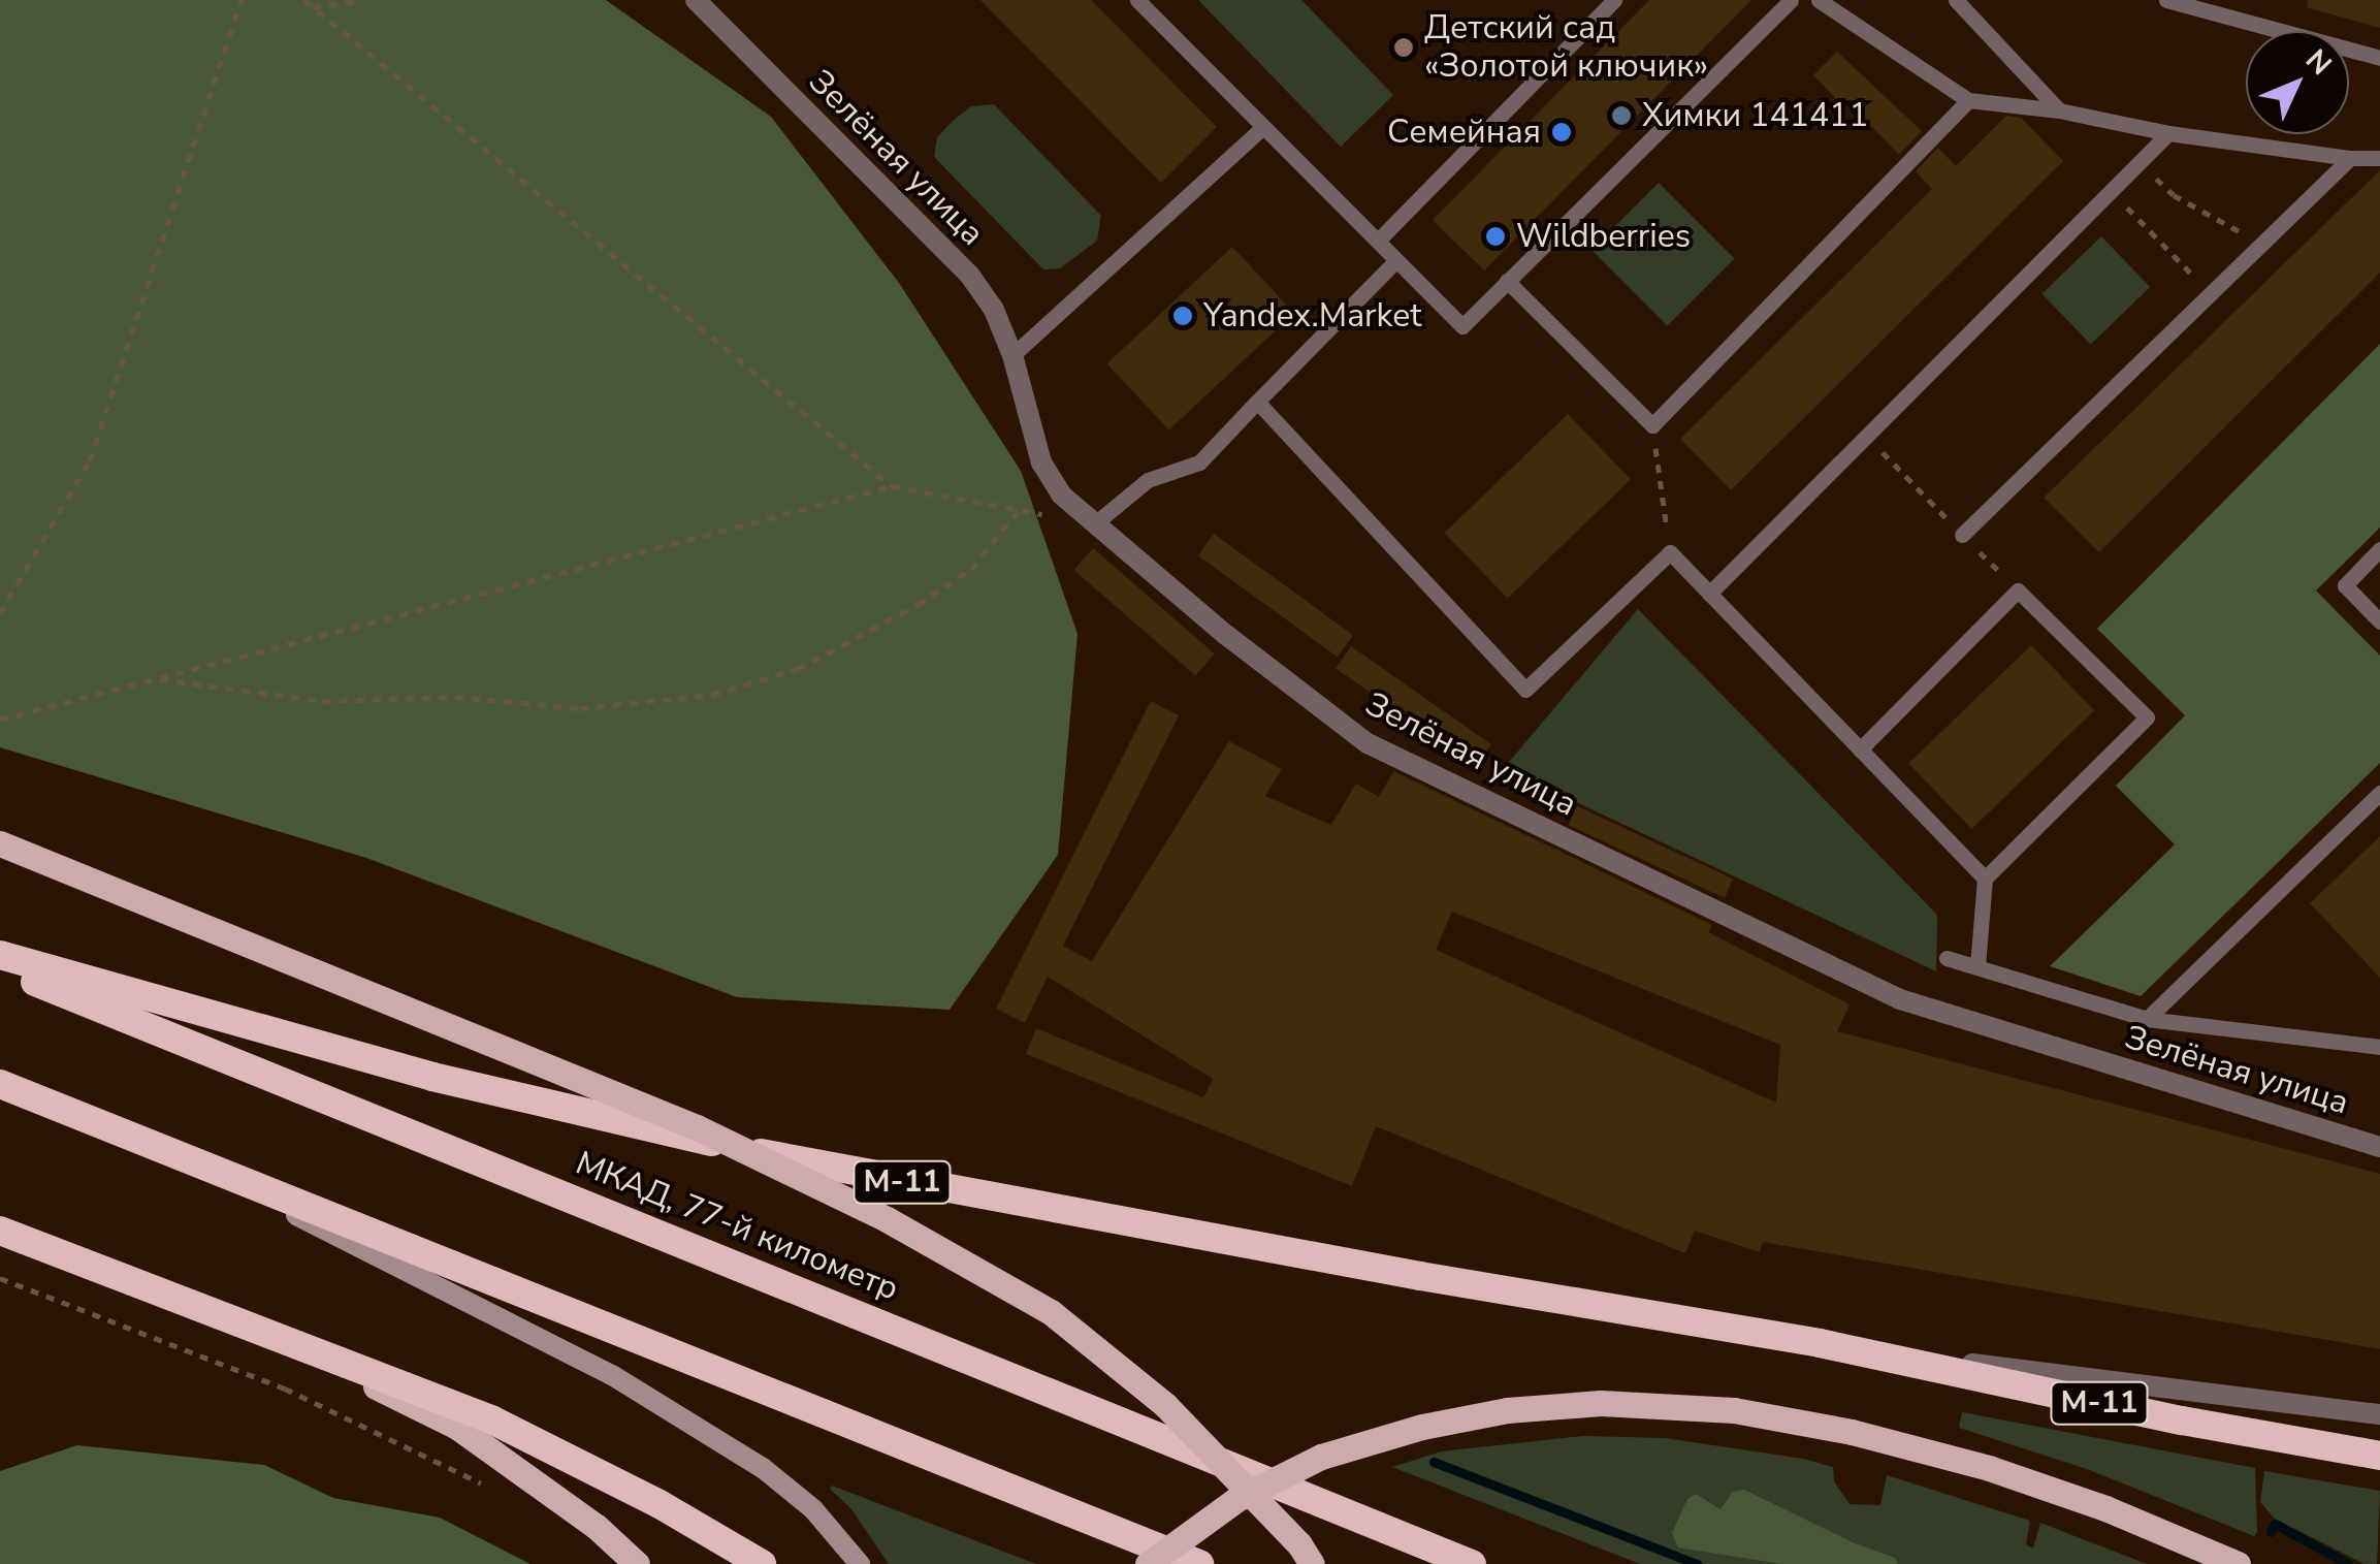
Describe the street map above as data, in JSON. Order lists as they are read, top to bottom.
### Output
{
  "streets": {
    "highway": ["М-11", "МКАД, 77-й километр"],
    "street": ["Зелёная улица"]
  },
  "places": [
    "Детский сад «Золотой ключик»",
    "Химки 141411",
    "Семейная",
    "Wildberries",
    "Yandex.Market"
  ],
  "north": "top right"
}
